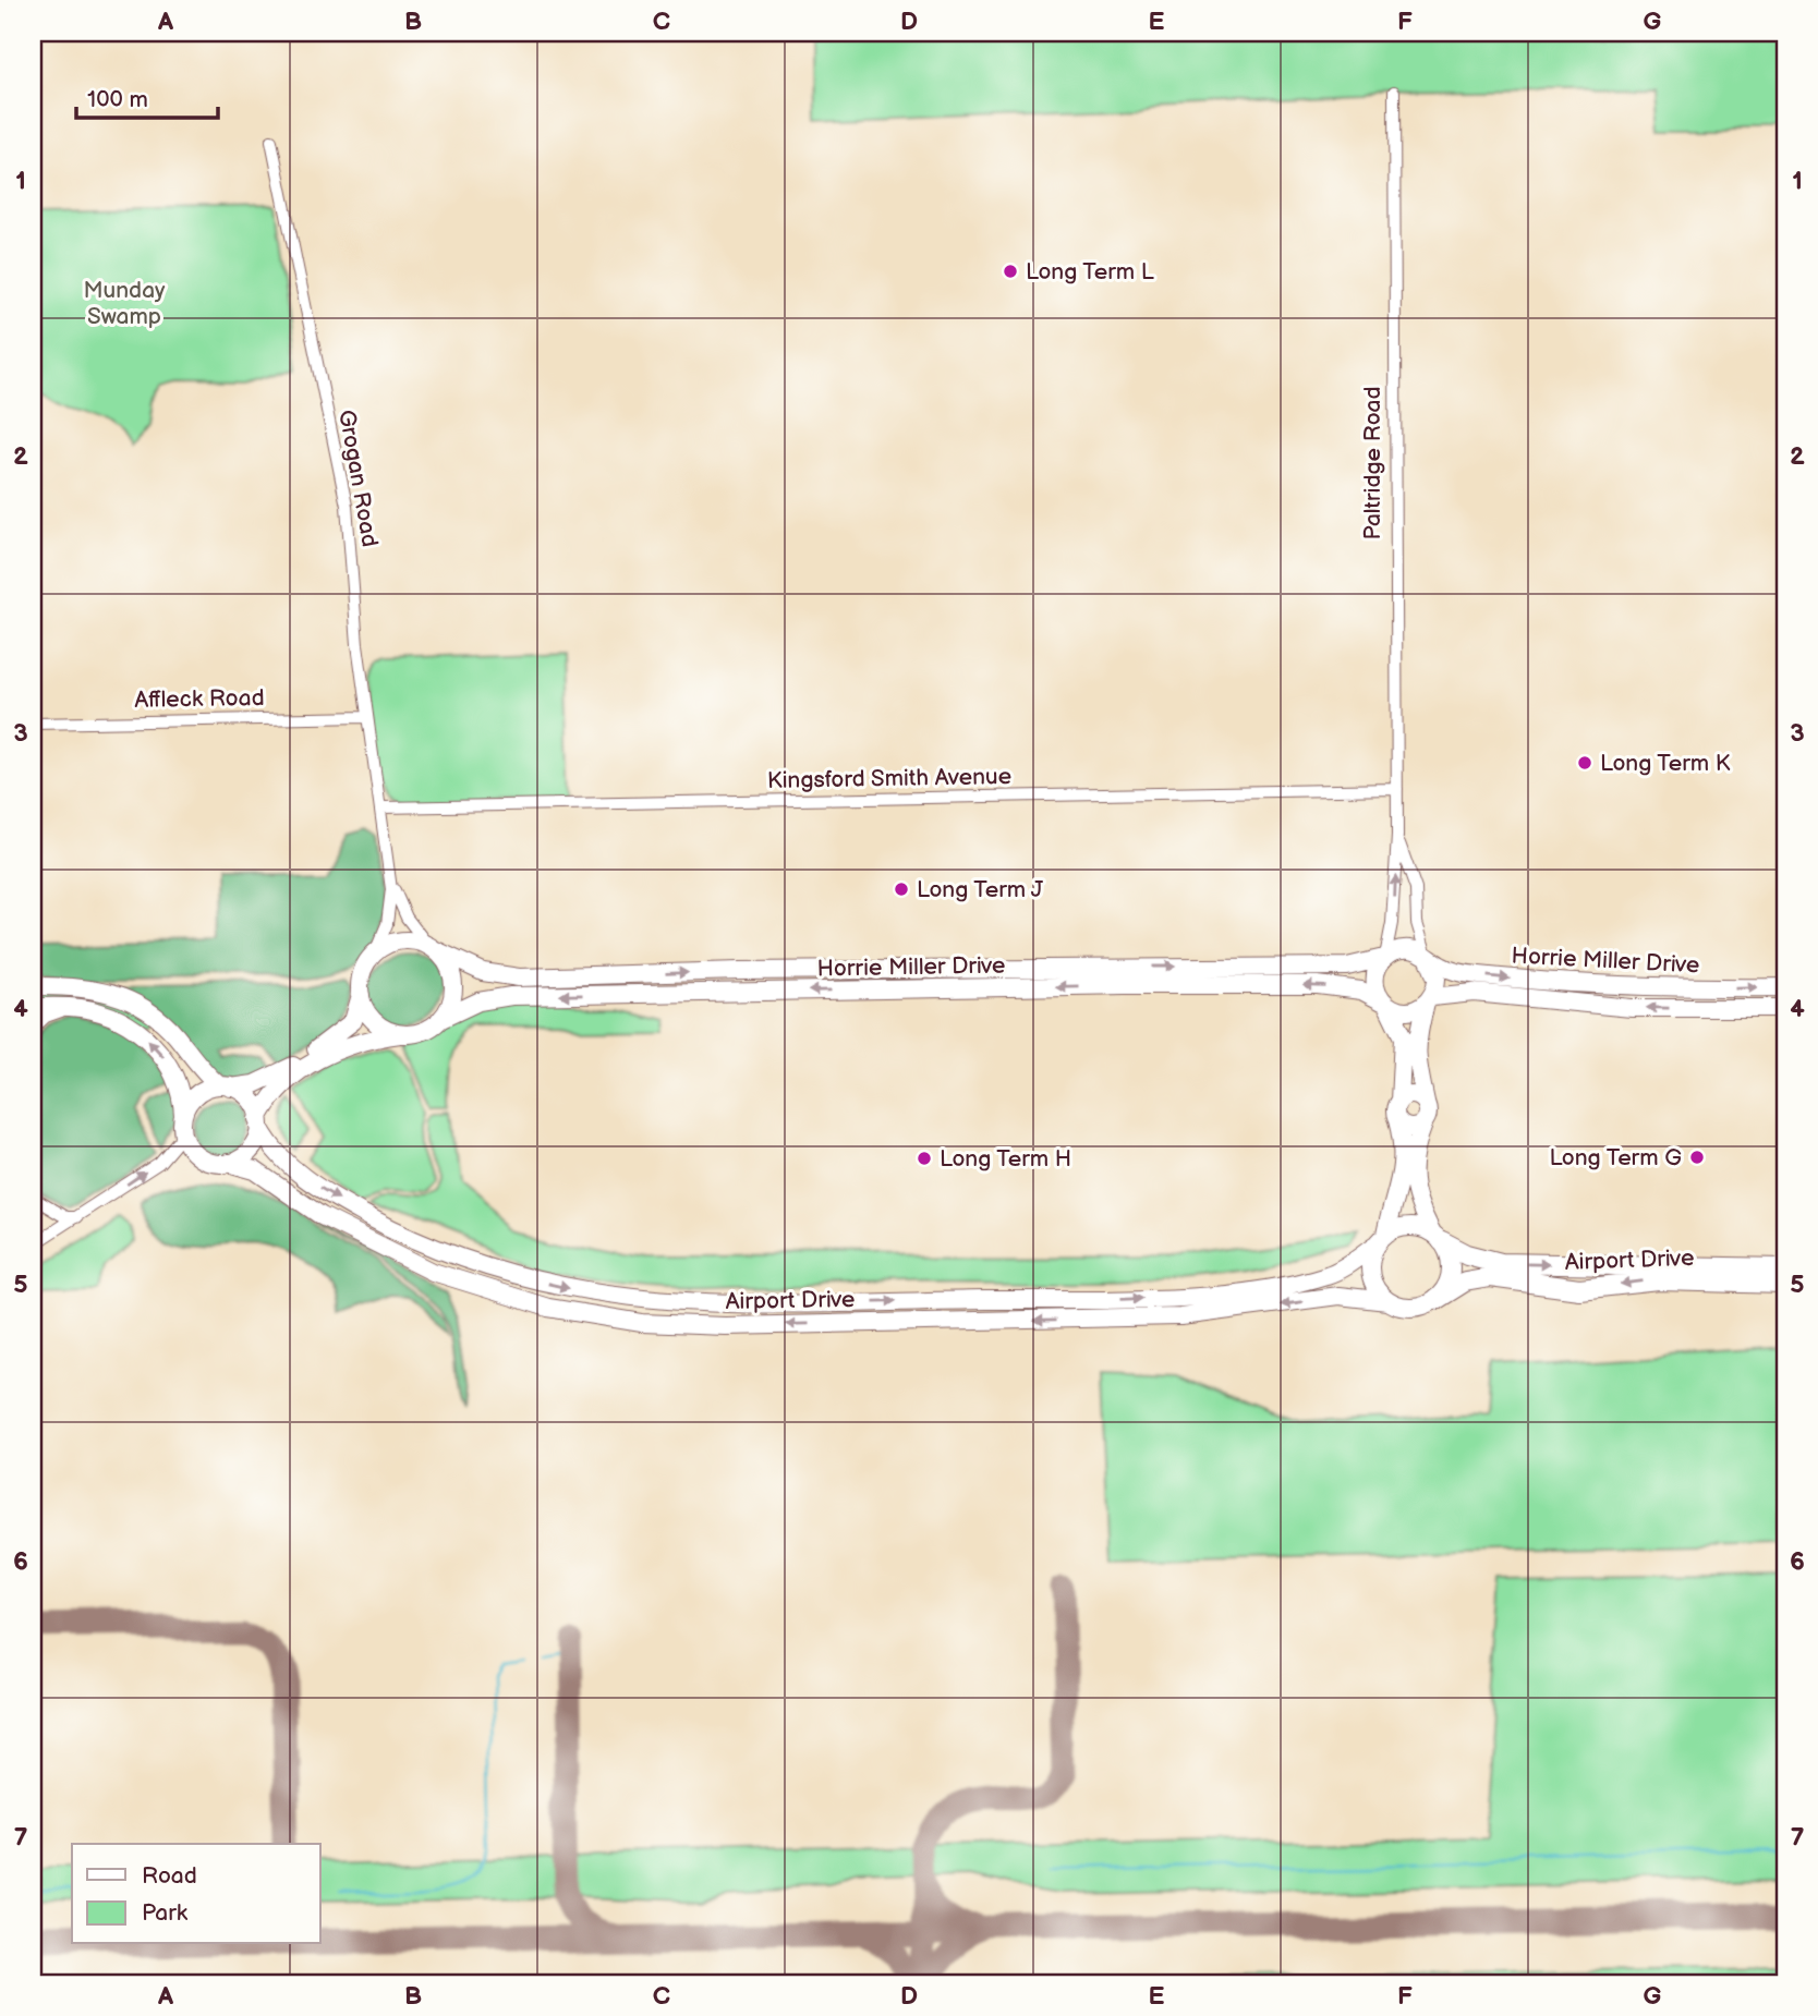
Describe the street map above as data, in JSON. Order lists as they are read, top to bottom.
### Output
{
  "streets": {
    "highway": ["Airport Drive"],
    "main road": ["Horrie Miller Drive"],
    "street": [
      "Paltridge Road",
      "Grogan Road",
      "Affleck Road",
      "Kingsford Smith Avenue"
    ]
  },
  "crossings": [
    ["Paltridge Road", "Kingsford Smith Avenue"],
    ["Paltridge Road", "Horrie Miller Drive"],
    ["Grogan Road", "Affleck Road"],
    ["Grogan Road", "Kingsford Smith Avenue"],
    ["Grogan Road", "Horrie Miller Drive"]
  ],
  "parks": ["Munday Swamp"],
  "places": [
    "Long Term L",
    "Long Term K",
    "Long Term J",
    "Long Term G",
    "Long Term H"
  ],
  "legend": ["Road", "Park"],
  "scale_bar": "100 m",
  "grid": {
    "columns": [
      "A",
      "B",
      "C",
      "D",
      "E",
      "F",
      "G"
    ],
    "rows": [
      "1",
      "2",
      "3",
      "4",
      "5",
      "6",
      "7"
    ]
  }
}
